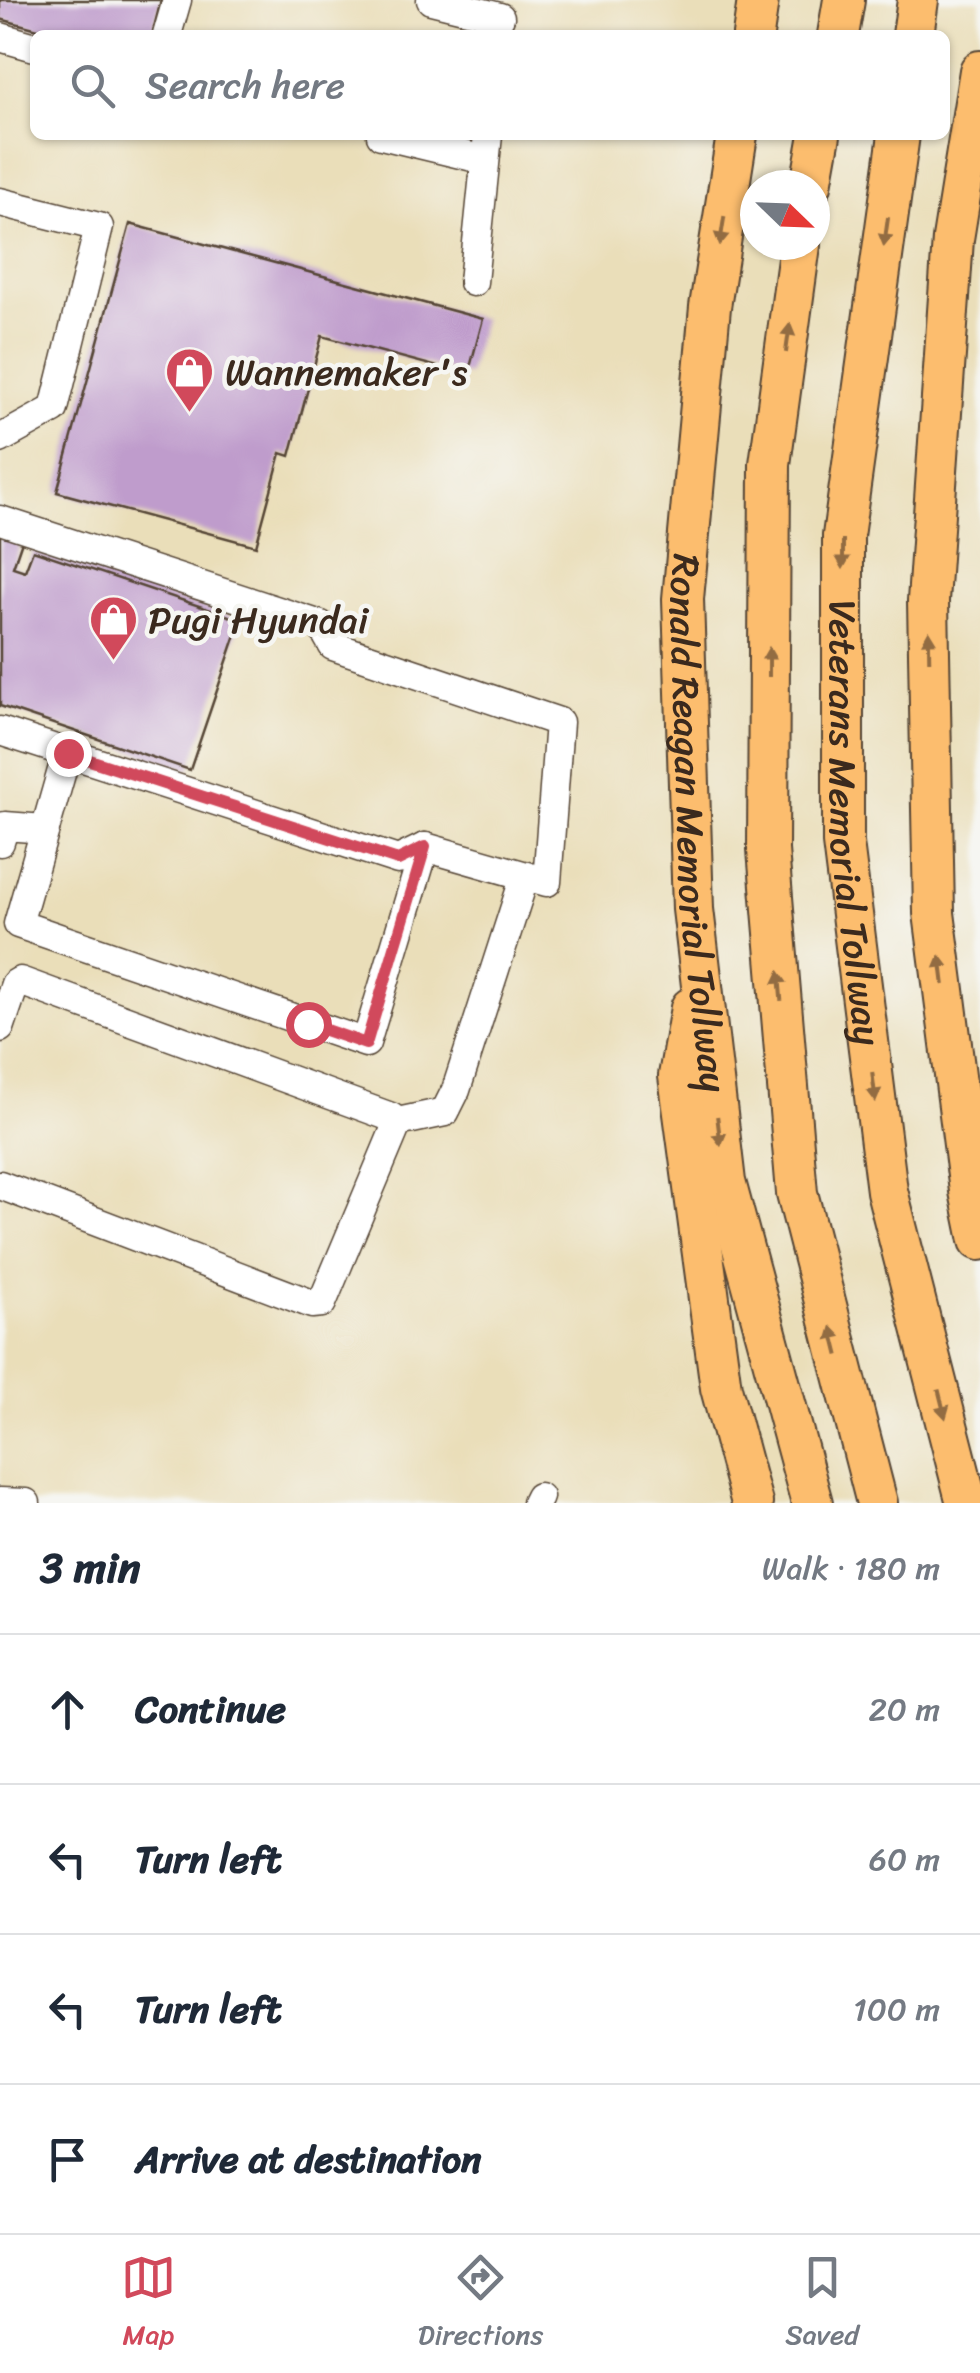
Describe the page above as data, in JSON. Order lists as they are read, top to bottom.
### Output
{
  "streets": {
    "highway": ["Veterans Memorial Tollway", "Ronald Reagan Memorial Tollway"]
  },
  "places": {
    "shop": ["Wannemaker's", "Pugi Hyundai"]
  },
  "north": "bottom right",
  "page": {
    "search": "Search here",
    "heading": ["3 min", "Walk · 180 m"],
    "list": [
      ["Continue", "20 m"],
      ["Turn left", "60 m"],
      ["Turn left", "100 m"],
      "Arrive at destination"
    ],
    "nav": ["Map", "Directions", "Saved"]
  }
}
